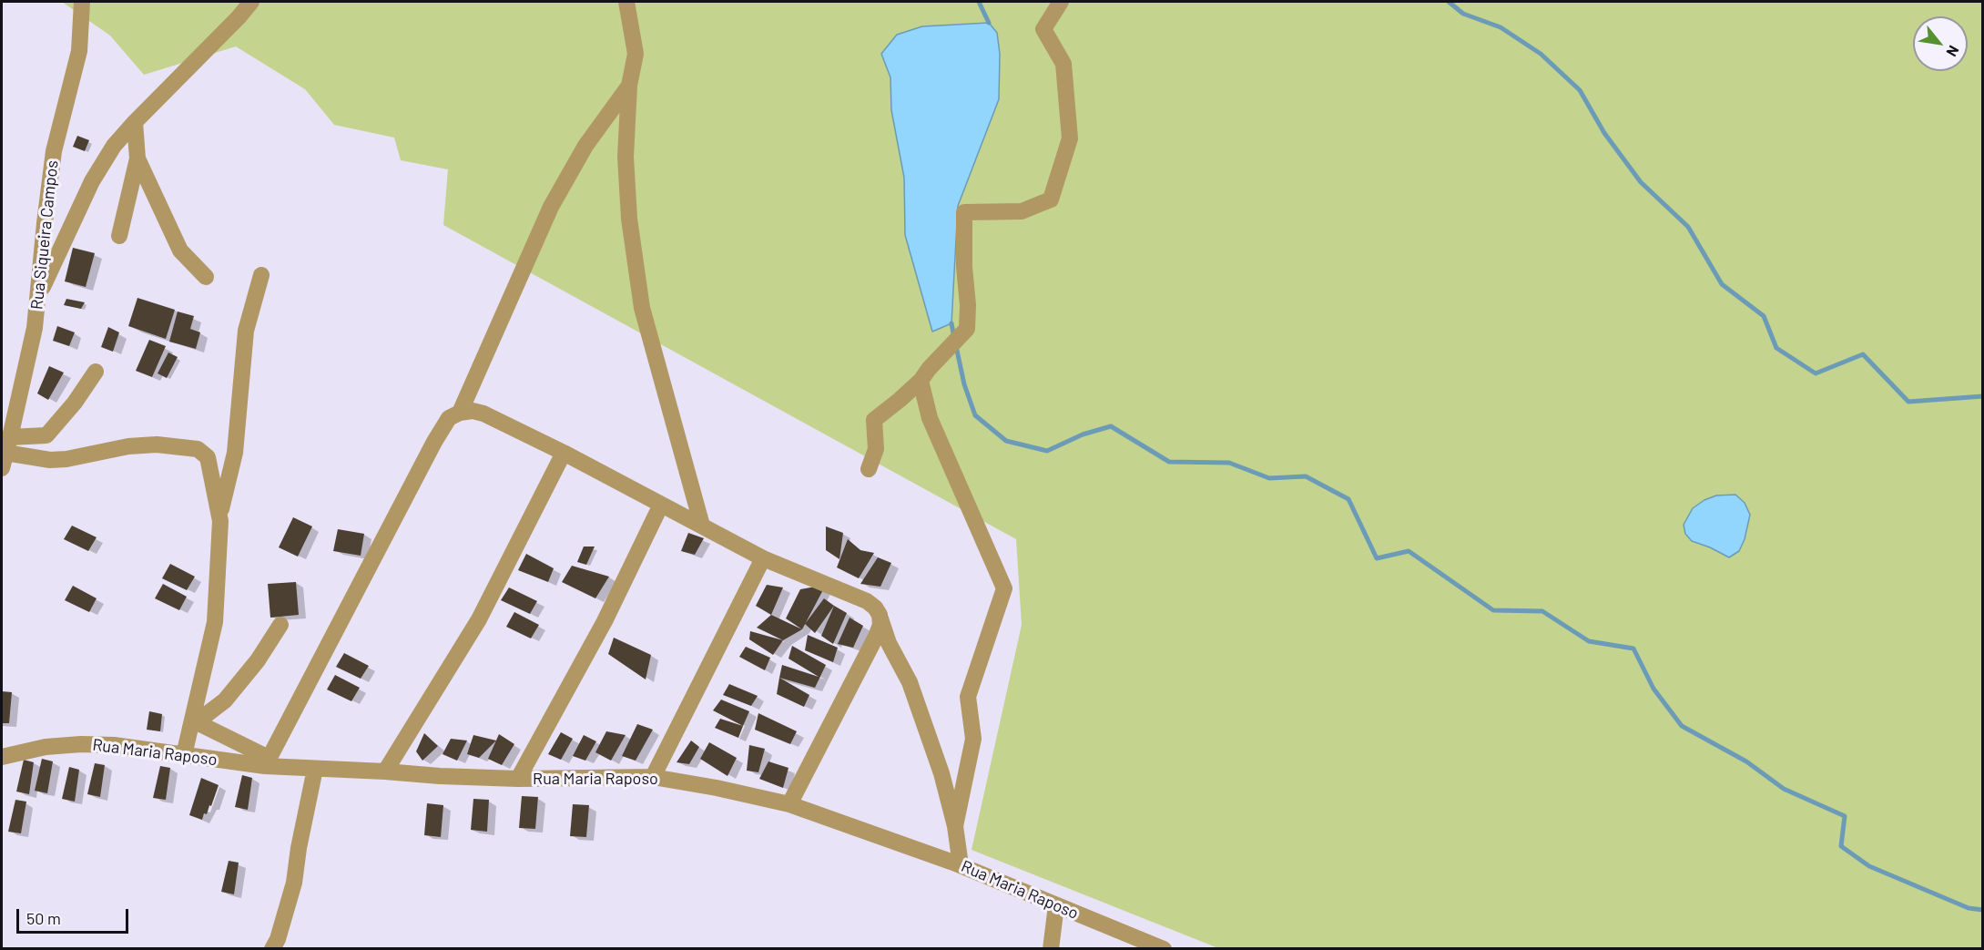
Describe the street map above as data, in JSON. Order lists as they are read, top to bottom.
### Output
{
  "streets": {
    "street": ["Rua Siqueira Campos", "Rua Maria Raposo"]
  },
  "scale_bar": "50 m",
  "north": "bottom right"
}
